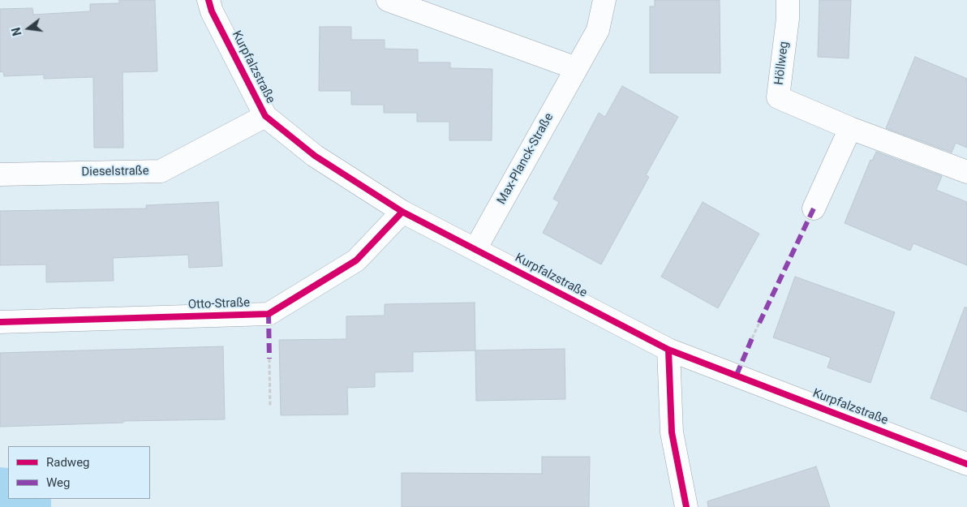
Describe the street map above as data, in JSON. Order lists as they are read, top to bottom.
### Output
{
  "streets": {
    "street": [
      "Höllweg",
      "Kurpfalzstraße",
      "Max-Planck-Straße",
      "Dieselstraße",
      "Otto-Straße"
    ]
  },
  "crossings": [
    ["Kurpfalzstraße", "Max-Planck-Straße"],
    ["Kurpfalzstraße", "Dieselstraße"],
    ["Kurpfalzstraße", "Otto-Straße"]
  ],
  "legend": ["Radweg", "Weg"],
  "north": "left"
}
